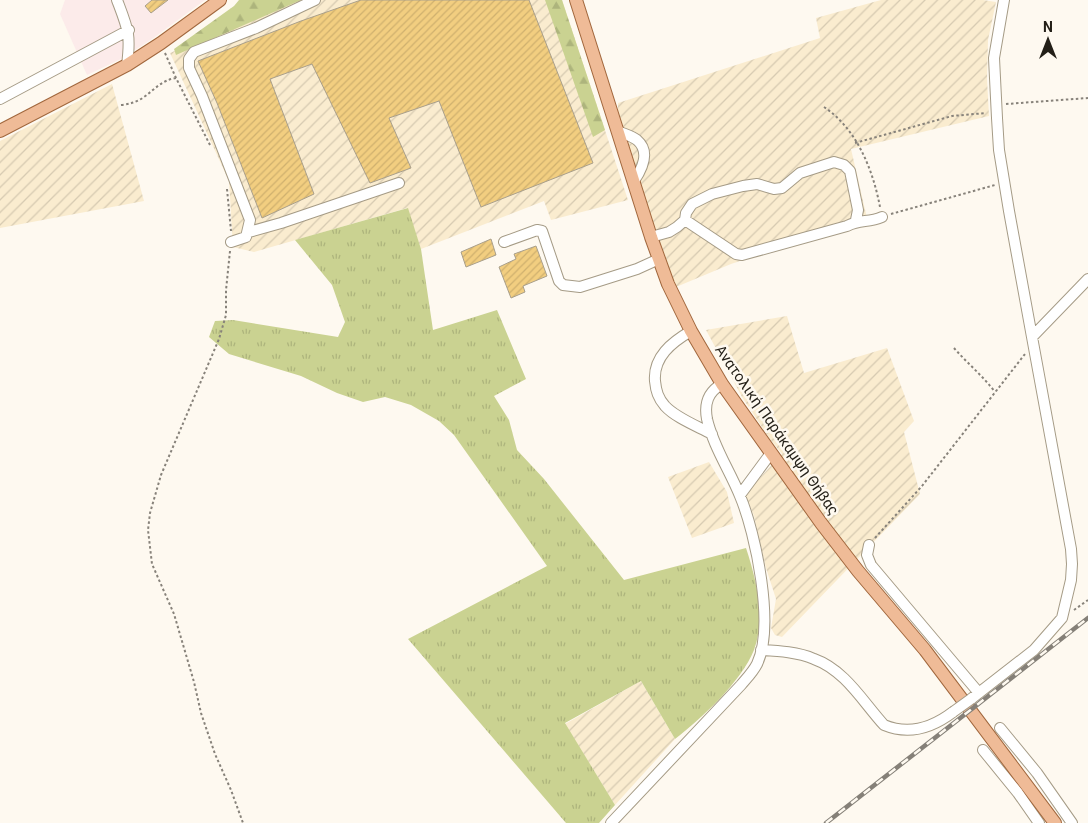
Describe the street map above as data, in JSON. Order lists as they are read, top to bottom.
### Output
{
  "streets": {
    "main road": ["Ανατολική Παράκαμψη Θήβας"]
  },
  "north": "top"
}
